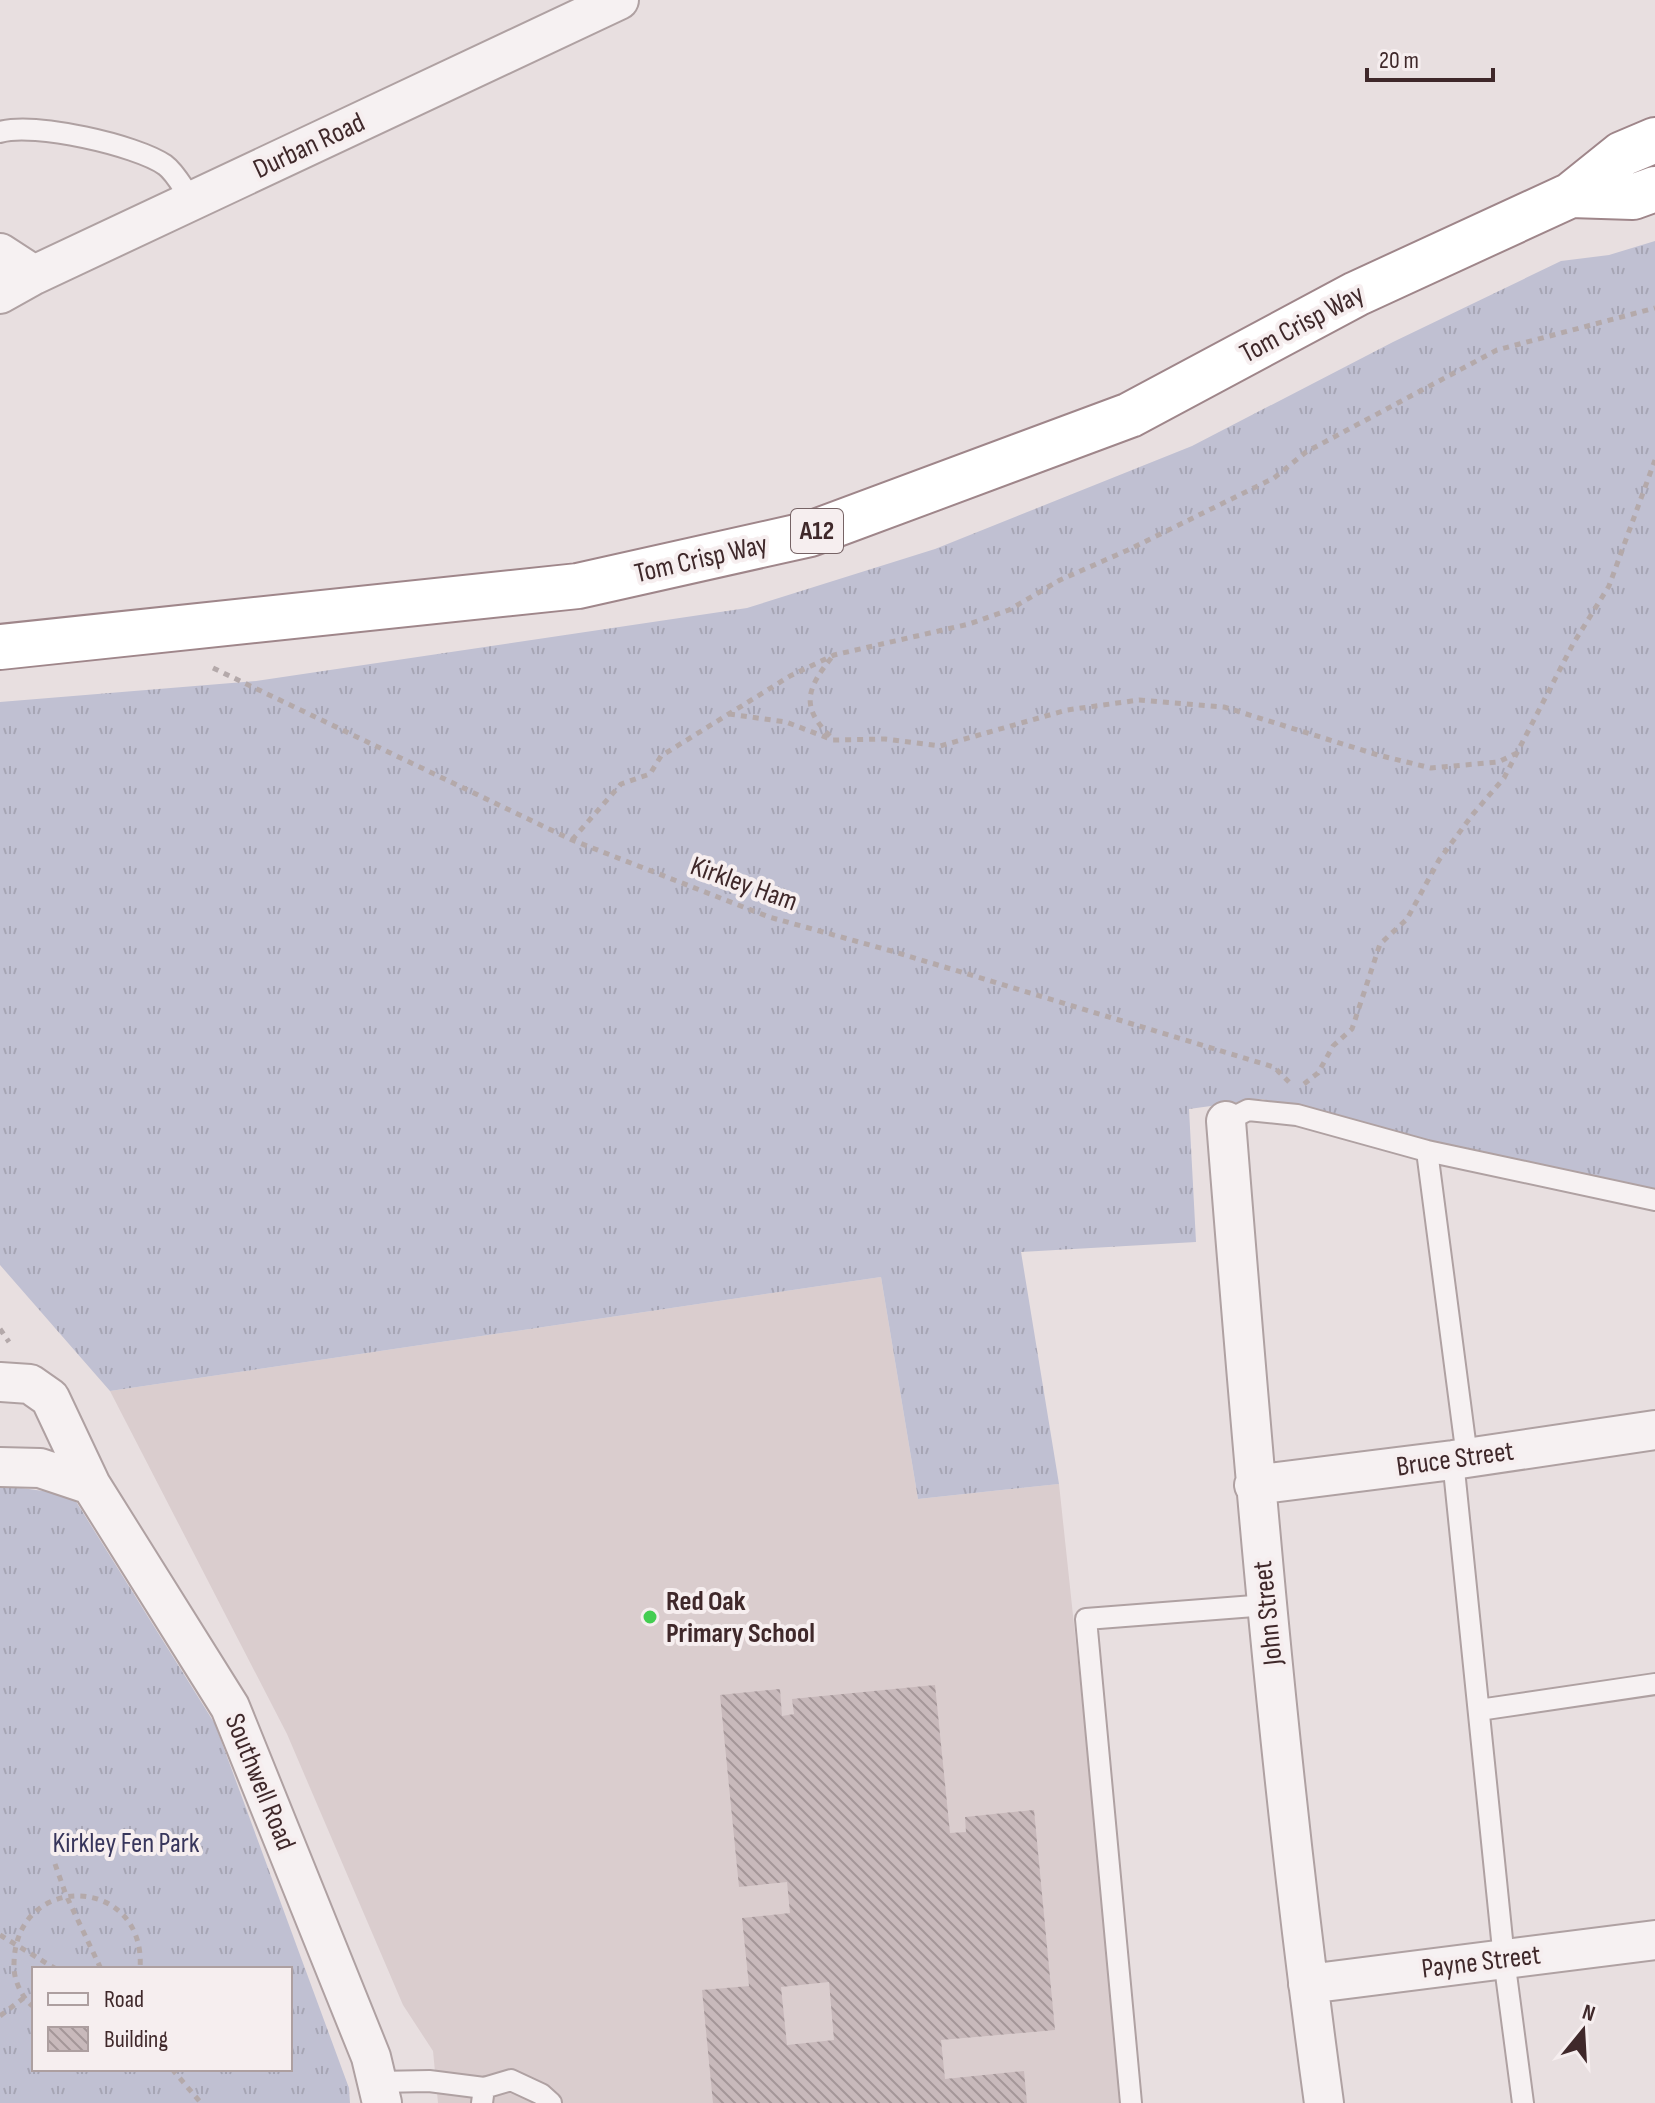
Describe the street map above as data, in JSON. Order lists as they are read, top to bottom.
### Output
{
  "streets": {
    "highway": ["Tom Crisp Way", "A12"],
    "street": [
      "Durban Road",
      "Bruce Street",
      "John Street",
      "Southwell Road",
      "Payne Street"
    ],
    "path": ["Kirkley Ham"]
  },
  "crossings": [
    ["Tom Crisp Way", "Kirkley Ham"],
    ["Bruce Street", "John Street"],
    ["John Street", "Payne Street"]
  ],
  "parks": ["Kirkley Fen Park"],
  "places": ["Red Oak Primary School"],
  "legend": ["Road", "Building"],
  "scale_bar": "20 m",
  "north": "top"
}
